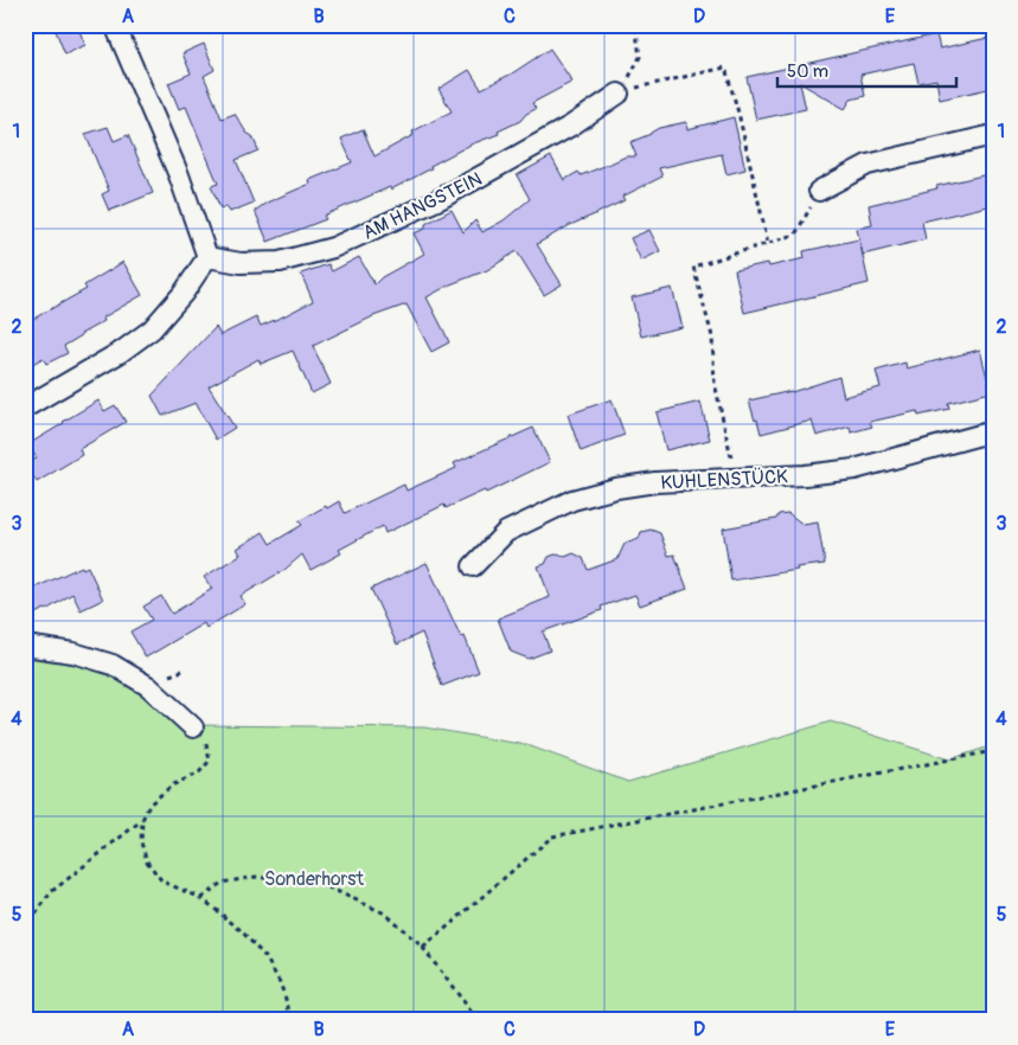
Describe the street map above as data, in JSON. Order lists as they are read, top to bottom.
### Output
{
  "streets": {
    "street": ["AM HANGSTEIN", "KUHLENSTÜCK"]
  },
  "parks": ["Sonderhorst"],
  "scale_bar": "50 m",
  "grid": {
    "columns": [
      "A",
      "B",
      "C",
      "D",
      "E"
    ],
    "rows": [
      "1",
      "2",
      "3",
      "4",
      "5"
    ]
  }
}
